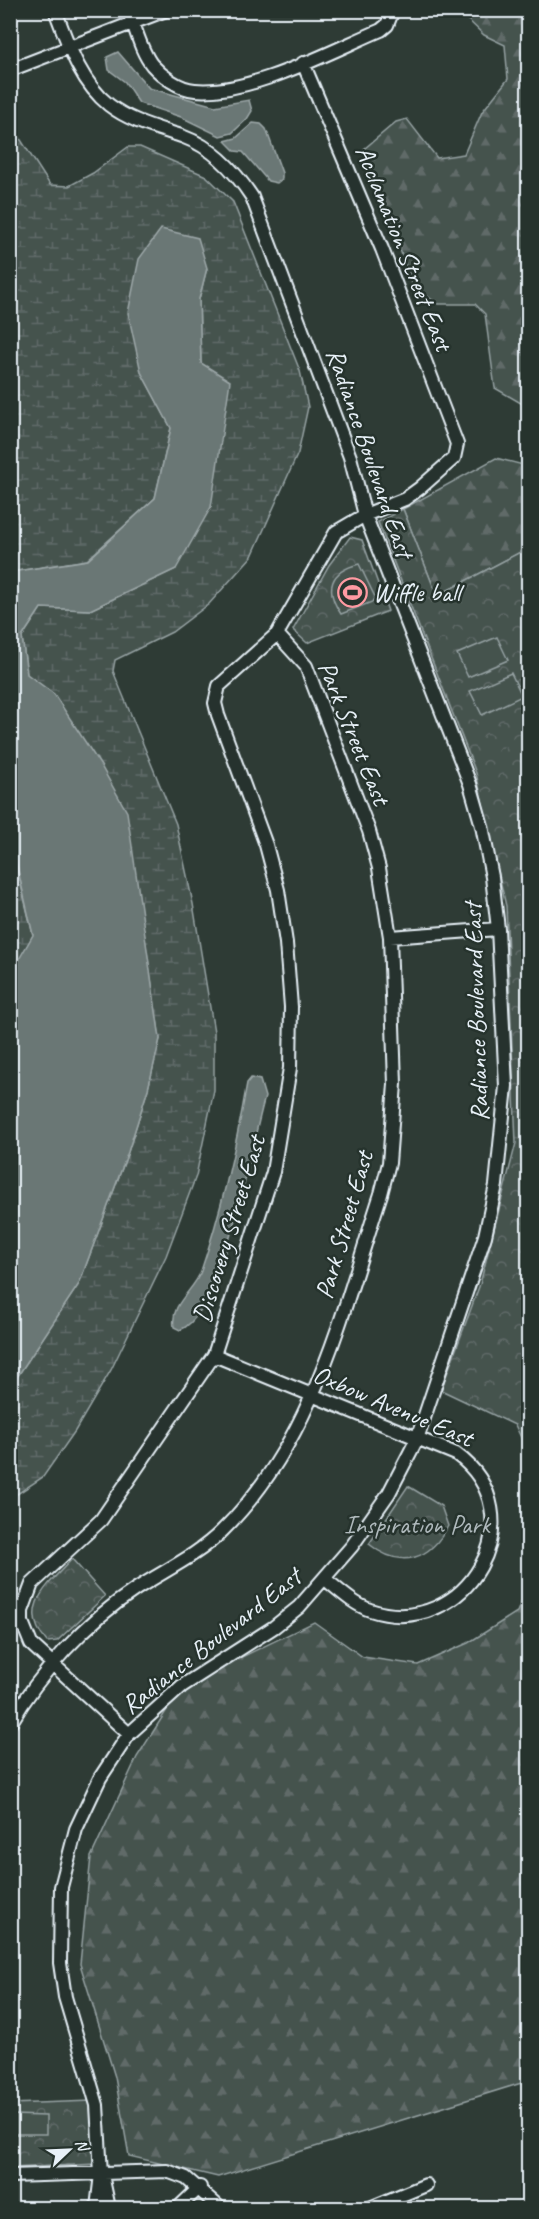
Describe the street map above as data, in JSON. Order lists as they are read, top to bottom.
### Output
{
  "streets": {
    "street": [
      "Acclamation Street East",
      "Radiance Boulevard East",
      "Park Street East",
      "Discovery Street East",
      "Oxbow Avenue East"
    ]
  },
  "crossings": [
    ["Acclamation Street East", "Radiance Boulevard East"],
    ["Radiance Boulevard East", "Oxbow Avenue East"],
    ["Park Street East", "Discovery Street East"],
    ["Park Street East", "Oxbow Avenue East"],
    ["Discovery Street East", "Oxbow Avenue East"]
  ],
  "parks": ["Inspiration Park"],
  "places": {
    "sports": ["Wiffle ball"]
  },
  "north": "top right"
}
